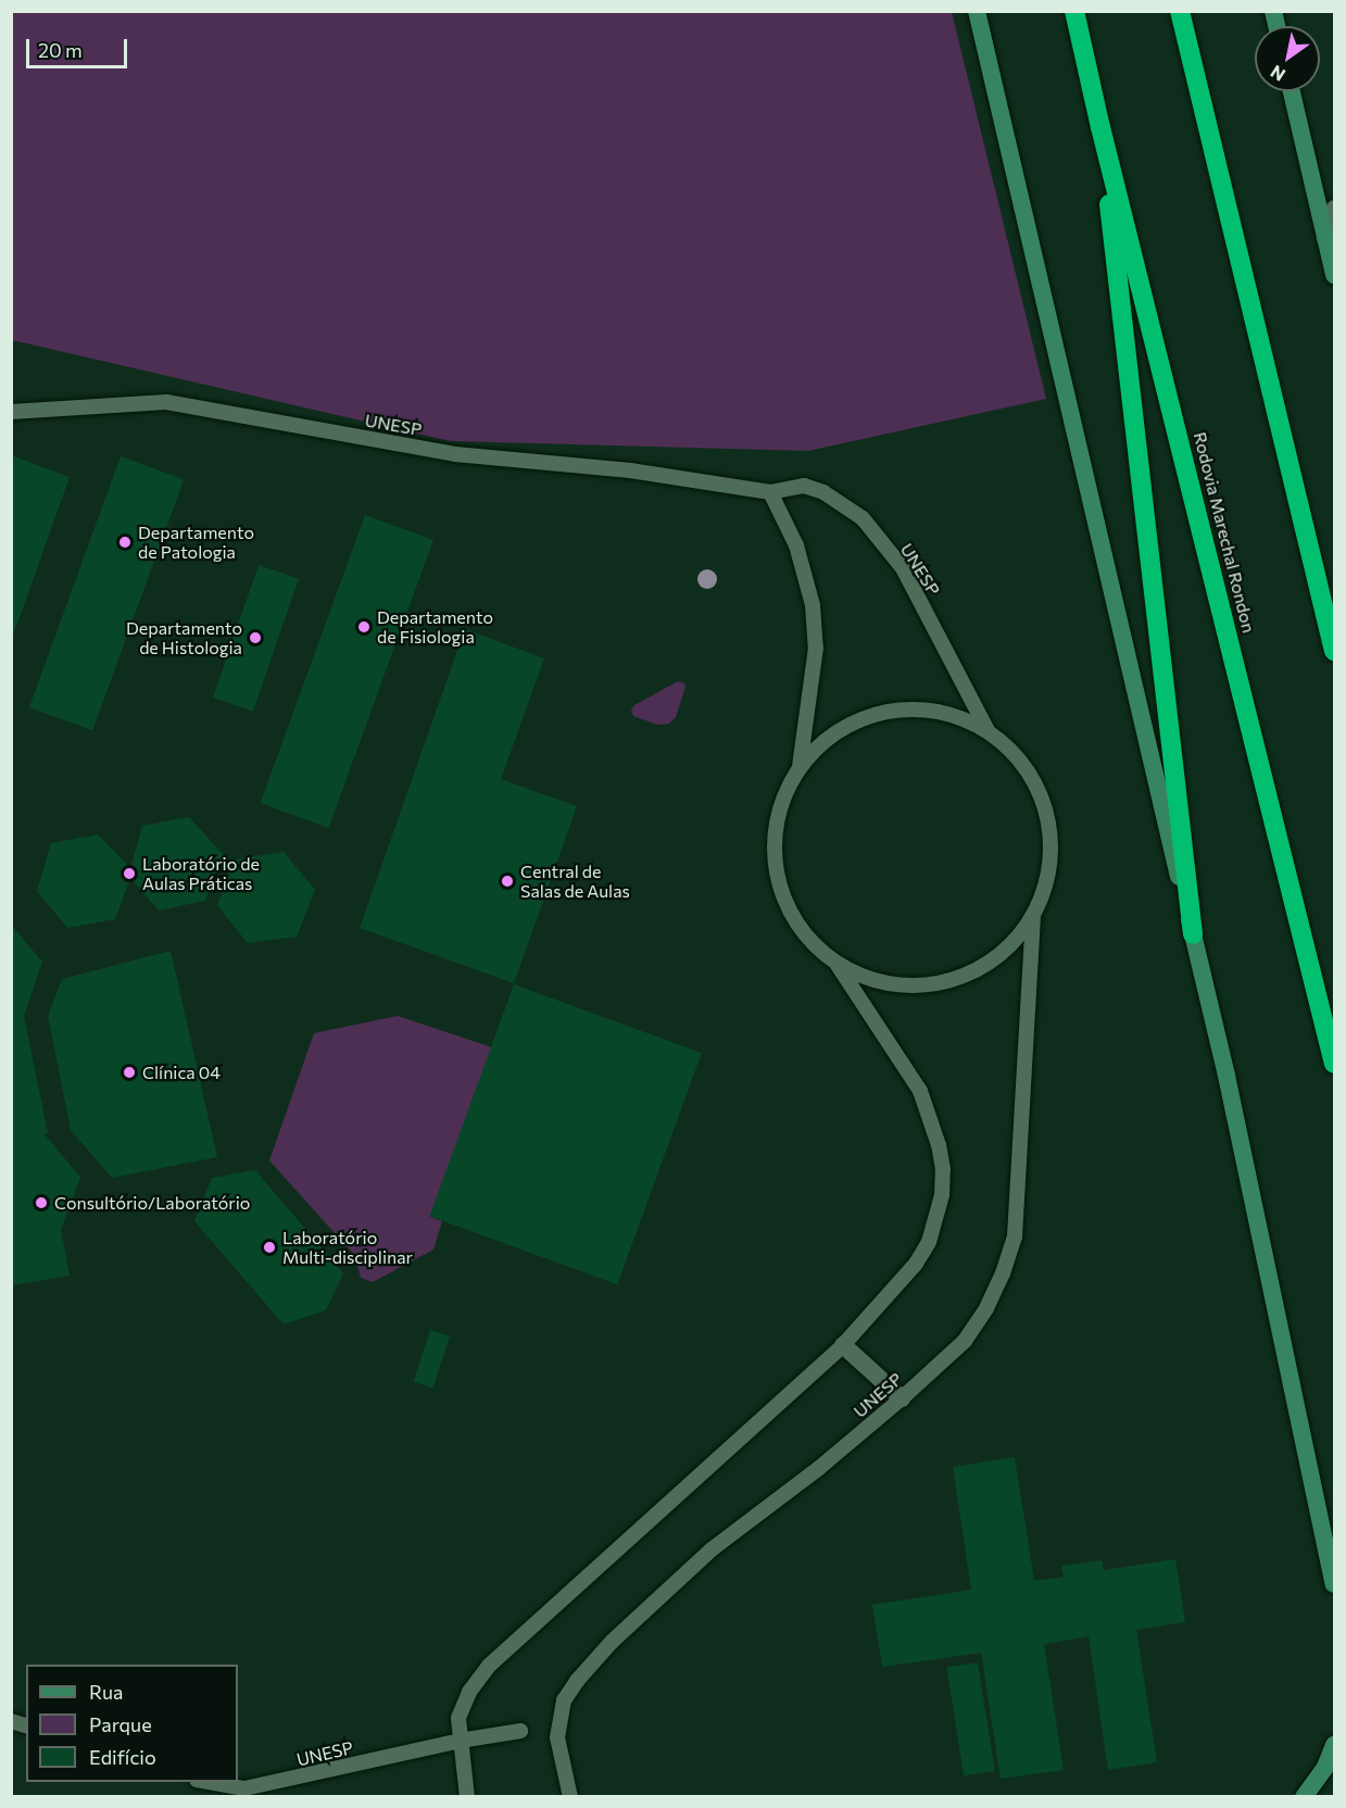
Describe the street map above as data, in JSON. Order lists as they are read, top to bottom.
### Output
{
  "streets": {
    "highway": ["Rodovia Marechal Rondon"],
    "lane": ["UNESP"]
  },
  "places": [
    "Departamento de Patologia",
    "Departamento de Fisiologia",
    "Departamento de Histologia",
    "Laboratório de Aulas Práticas",
    "Central de Salas de Aulas",
    "Clínica 04",
    "Consultório/Laboratório",
    "Laboratório Multi-disciplinar"
  ],
  "legend": ["Rua", "Parque", "Edifício"],
  "scale_bar": "20 m",
  "north": "bottom left"
}
